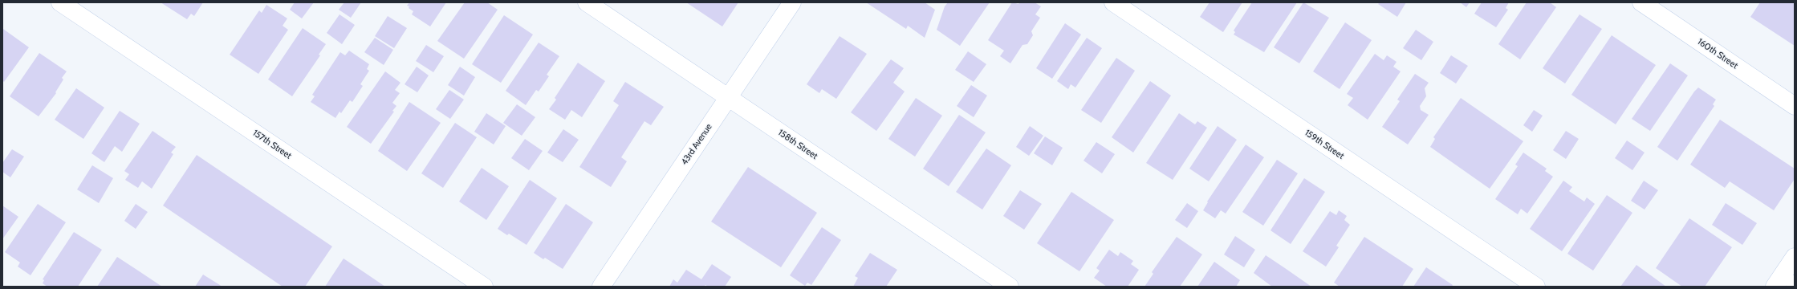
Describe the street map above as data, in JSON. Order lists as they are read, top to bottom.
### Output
{
  "streets": {
    "street": [
      "160th Street",
      "157th Street",
      "43rd Avenue",
      "158th Street",
      "159th Street"
    ]
  },
  "crossings": [
    ["43rd Avenue", "158th Street"]
  ]
}
